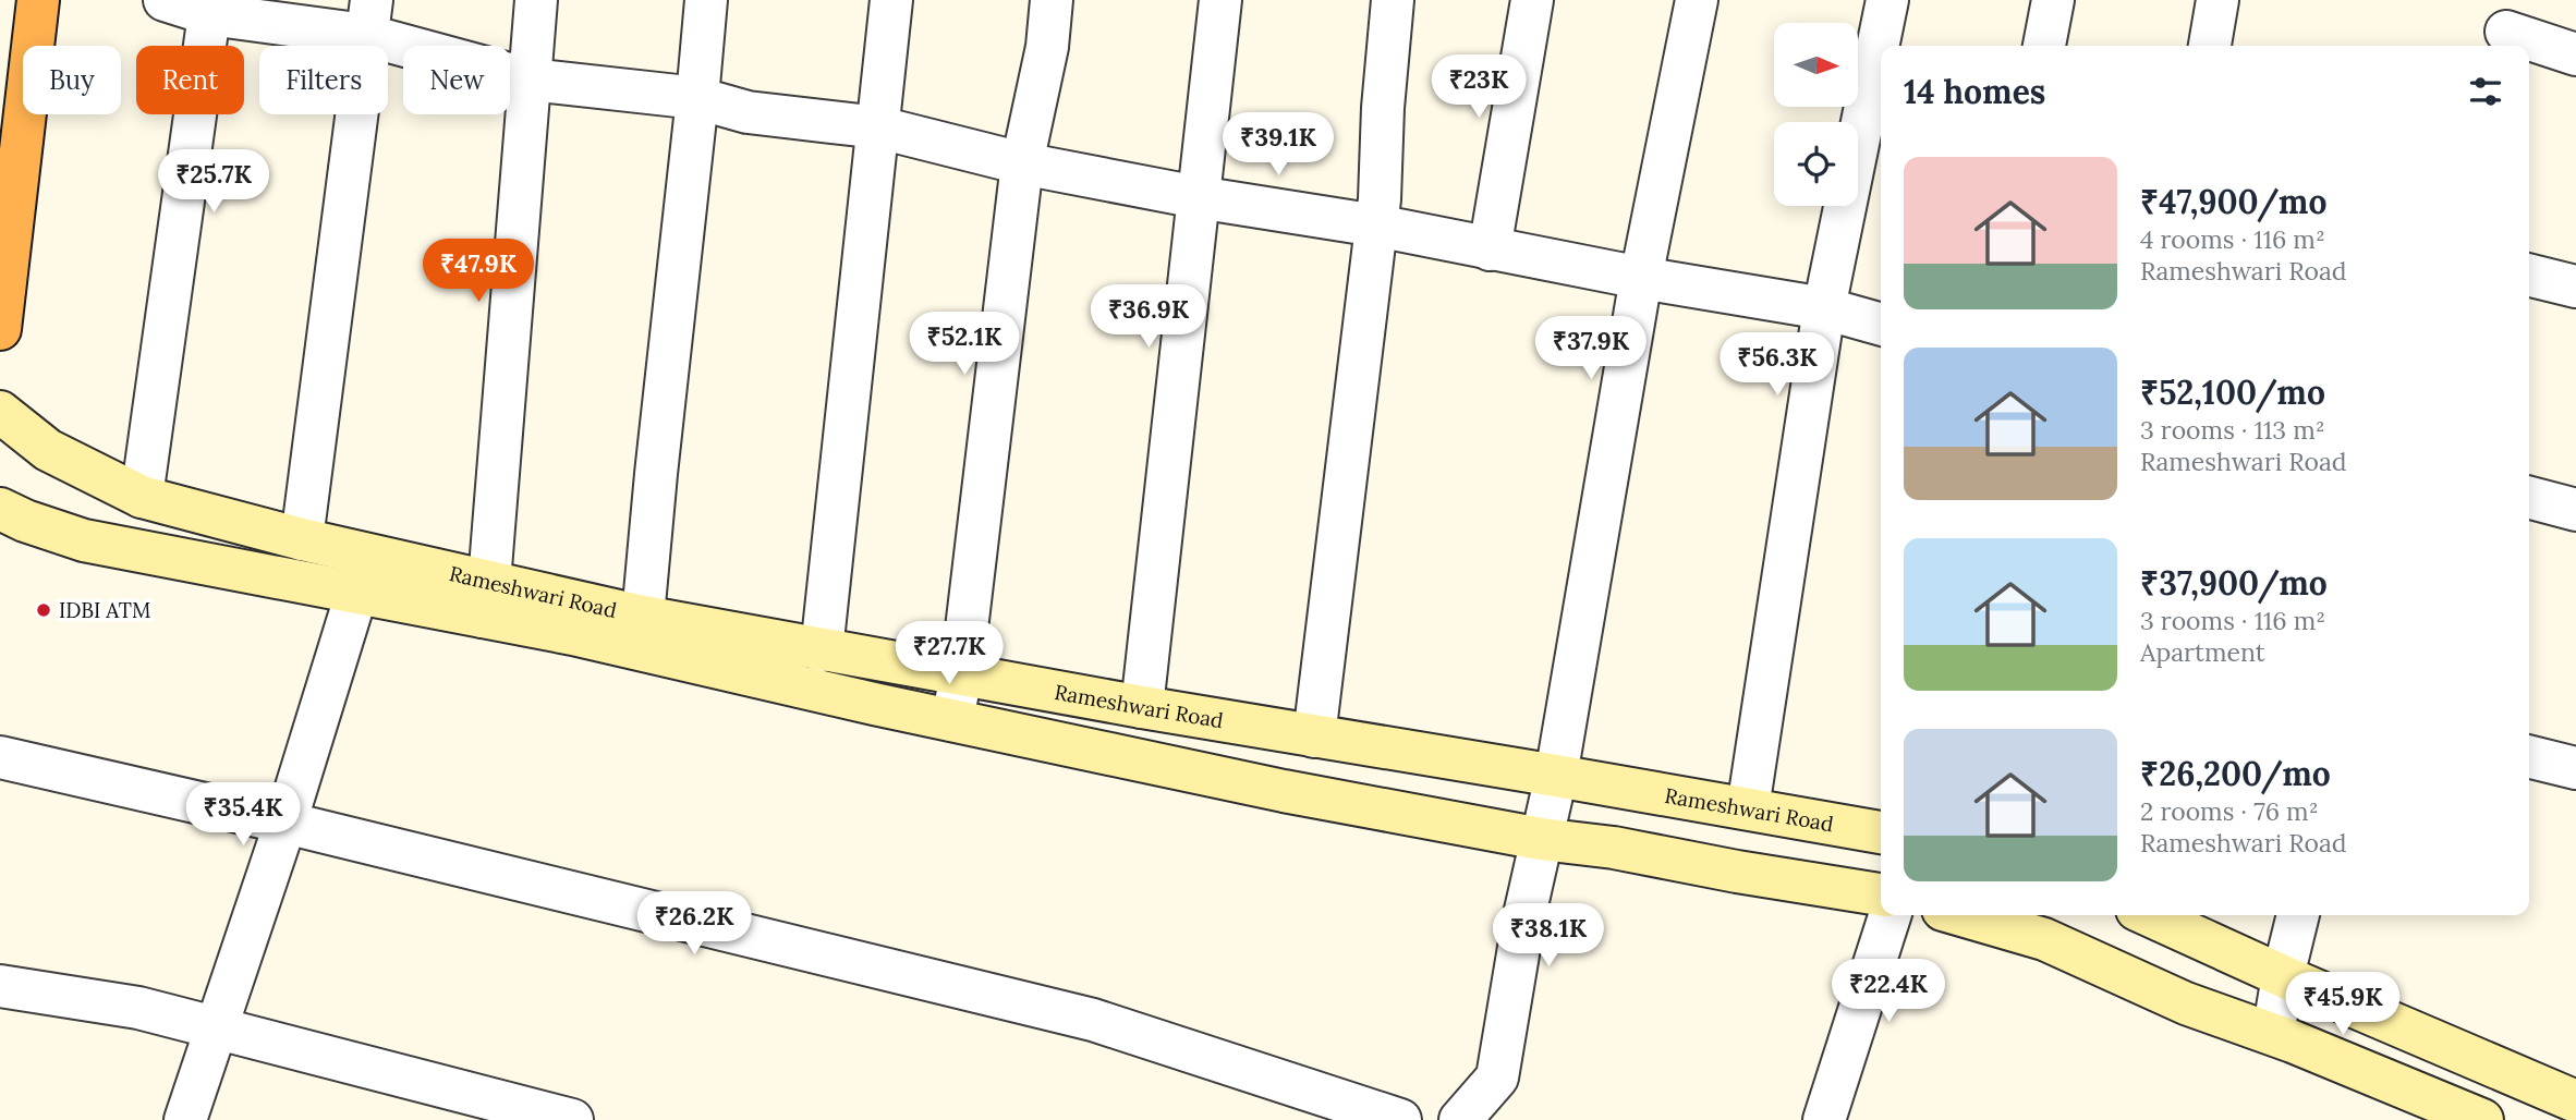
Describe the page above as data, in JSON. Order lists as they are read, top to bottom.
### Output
{
  "streets": {
    "main road": ["Rameshwari Road"]
  },
  "places": ["IDBI ATM"],
  "north": "right",
  "page": {
    "chip": [
      "Buy",
      "Rent",
      "Filters",
      "New"
    ],
    "heading": "14 homes",
    "price": [
      "₹23K",
      "₹39.1K",
      "₹25.7K",
      "₹47.9K",
      "₹36.9K",
      "₹52.1K",
      "₹37.9K",
      "₹56.3K",
      "₹27.7K",
      "₹35.4K",
      "₹26.2K",
      "₹38.1K",
      "₹22.4K",
      "₹45.9K"
    ],
    "list": [
      {
        "name": "₹47,900/mo",
        "note": "4 rooms · 116 m² · Rameshwari Road"
      },
      {
        "name": "₹52,100/mo",
        "note": "3 rooms · 113 m² · Rameshwari Road"
      },
      {
        "name": "₹37,900/mo",
        "note": "3 rooms · 116 m² · Apartment"
      },
      {
        "name": "₹26,200/mo",
        "note": "2 rooms · 76 m² · Rameshwari Road"
      }
    ]
  }
}
